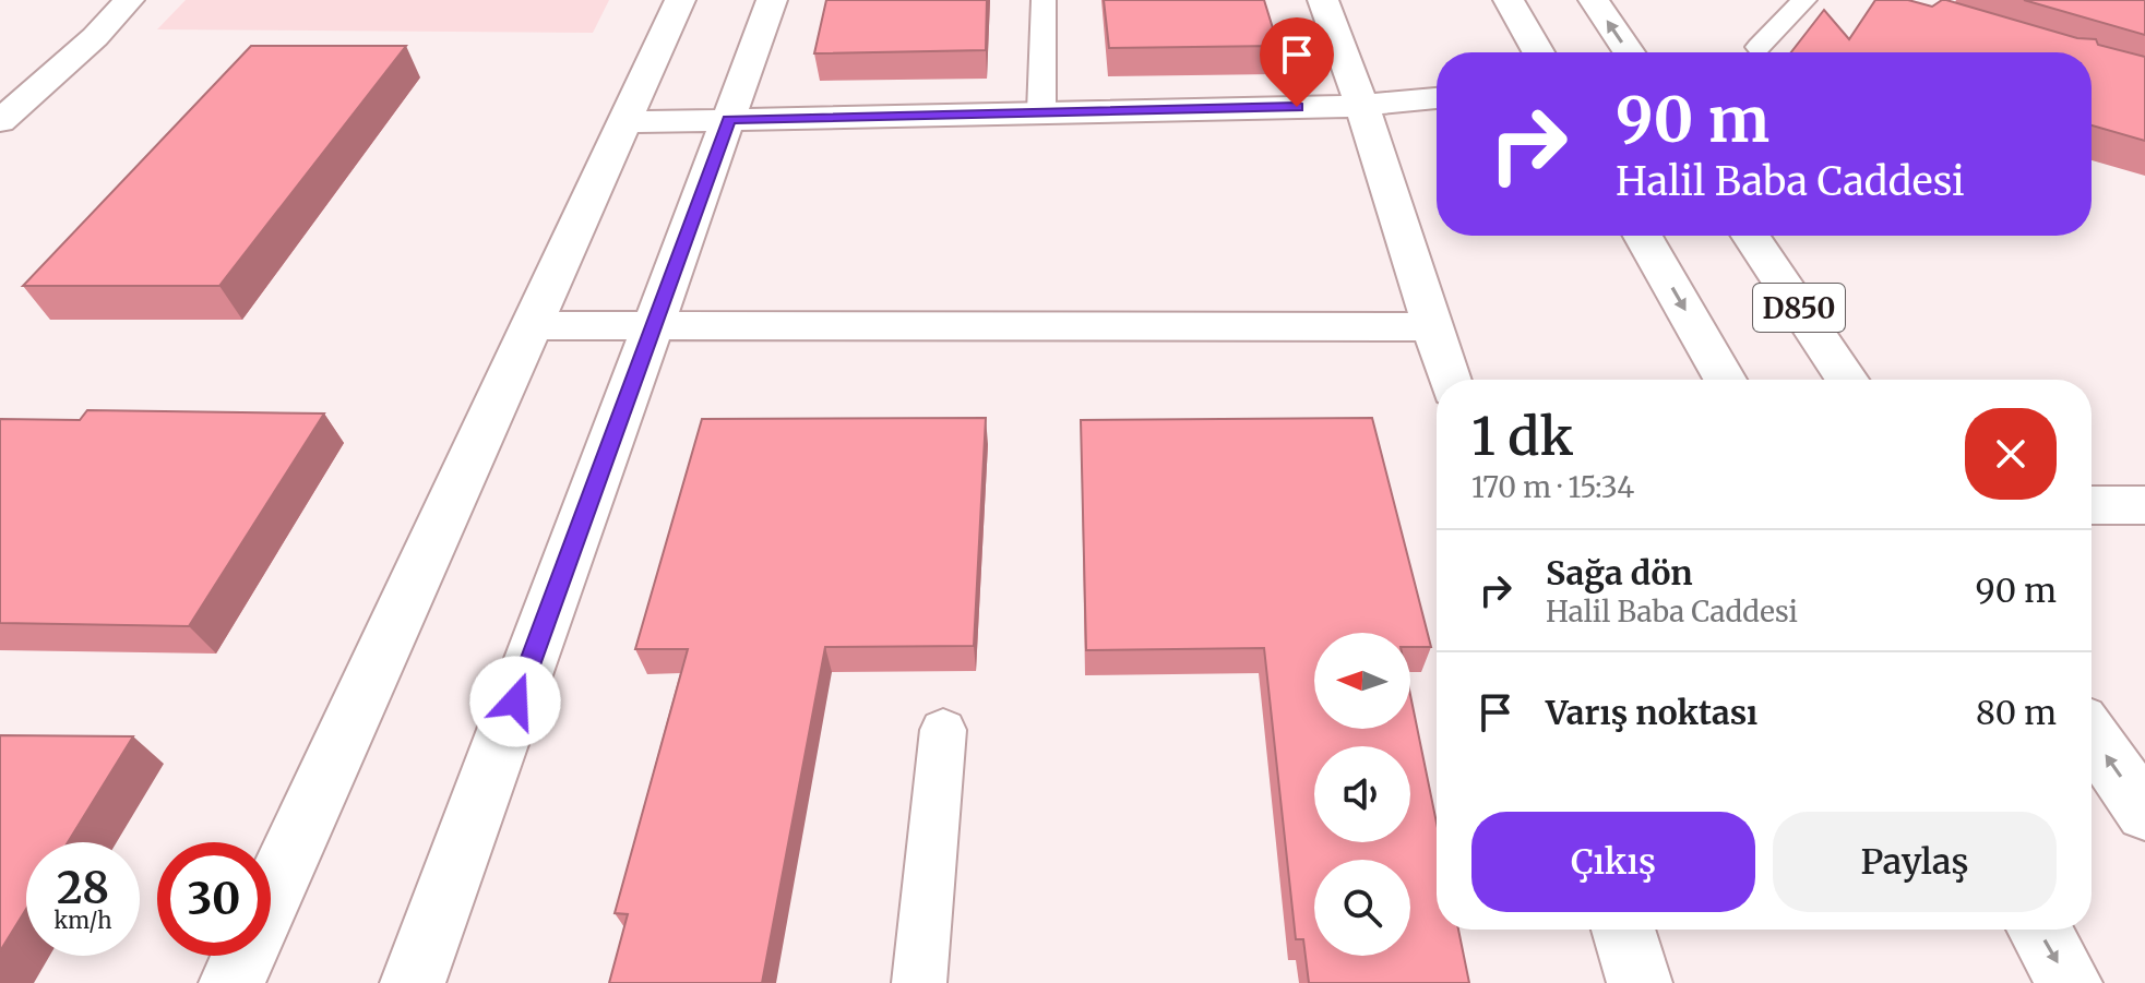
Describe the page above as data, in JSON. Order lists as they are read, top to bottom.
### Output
{
  "streets": {
    "main road": ["D850"]
  },
  "north": "left",
  "page": {
    "turn": ["90 m", "Halil Baba Caddesi"],
    "heading": ["1 dk", "170 m · 15:34"],
    "list": [
      {
        "name": "Sağa dön",
        "note": "Halil Baba Caddesi",
        "value": "90 m"
      },
      {
        "name": "Varış noktası",
        "value": "80 m"
      }
    ],
    "buttons": ["Çıkış", "Paylaş"],
    "speed": "28 km/h",
    "limit": "30"
  }
}
